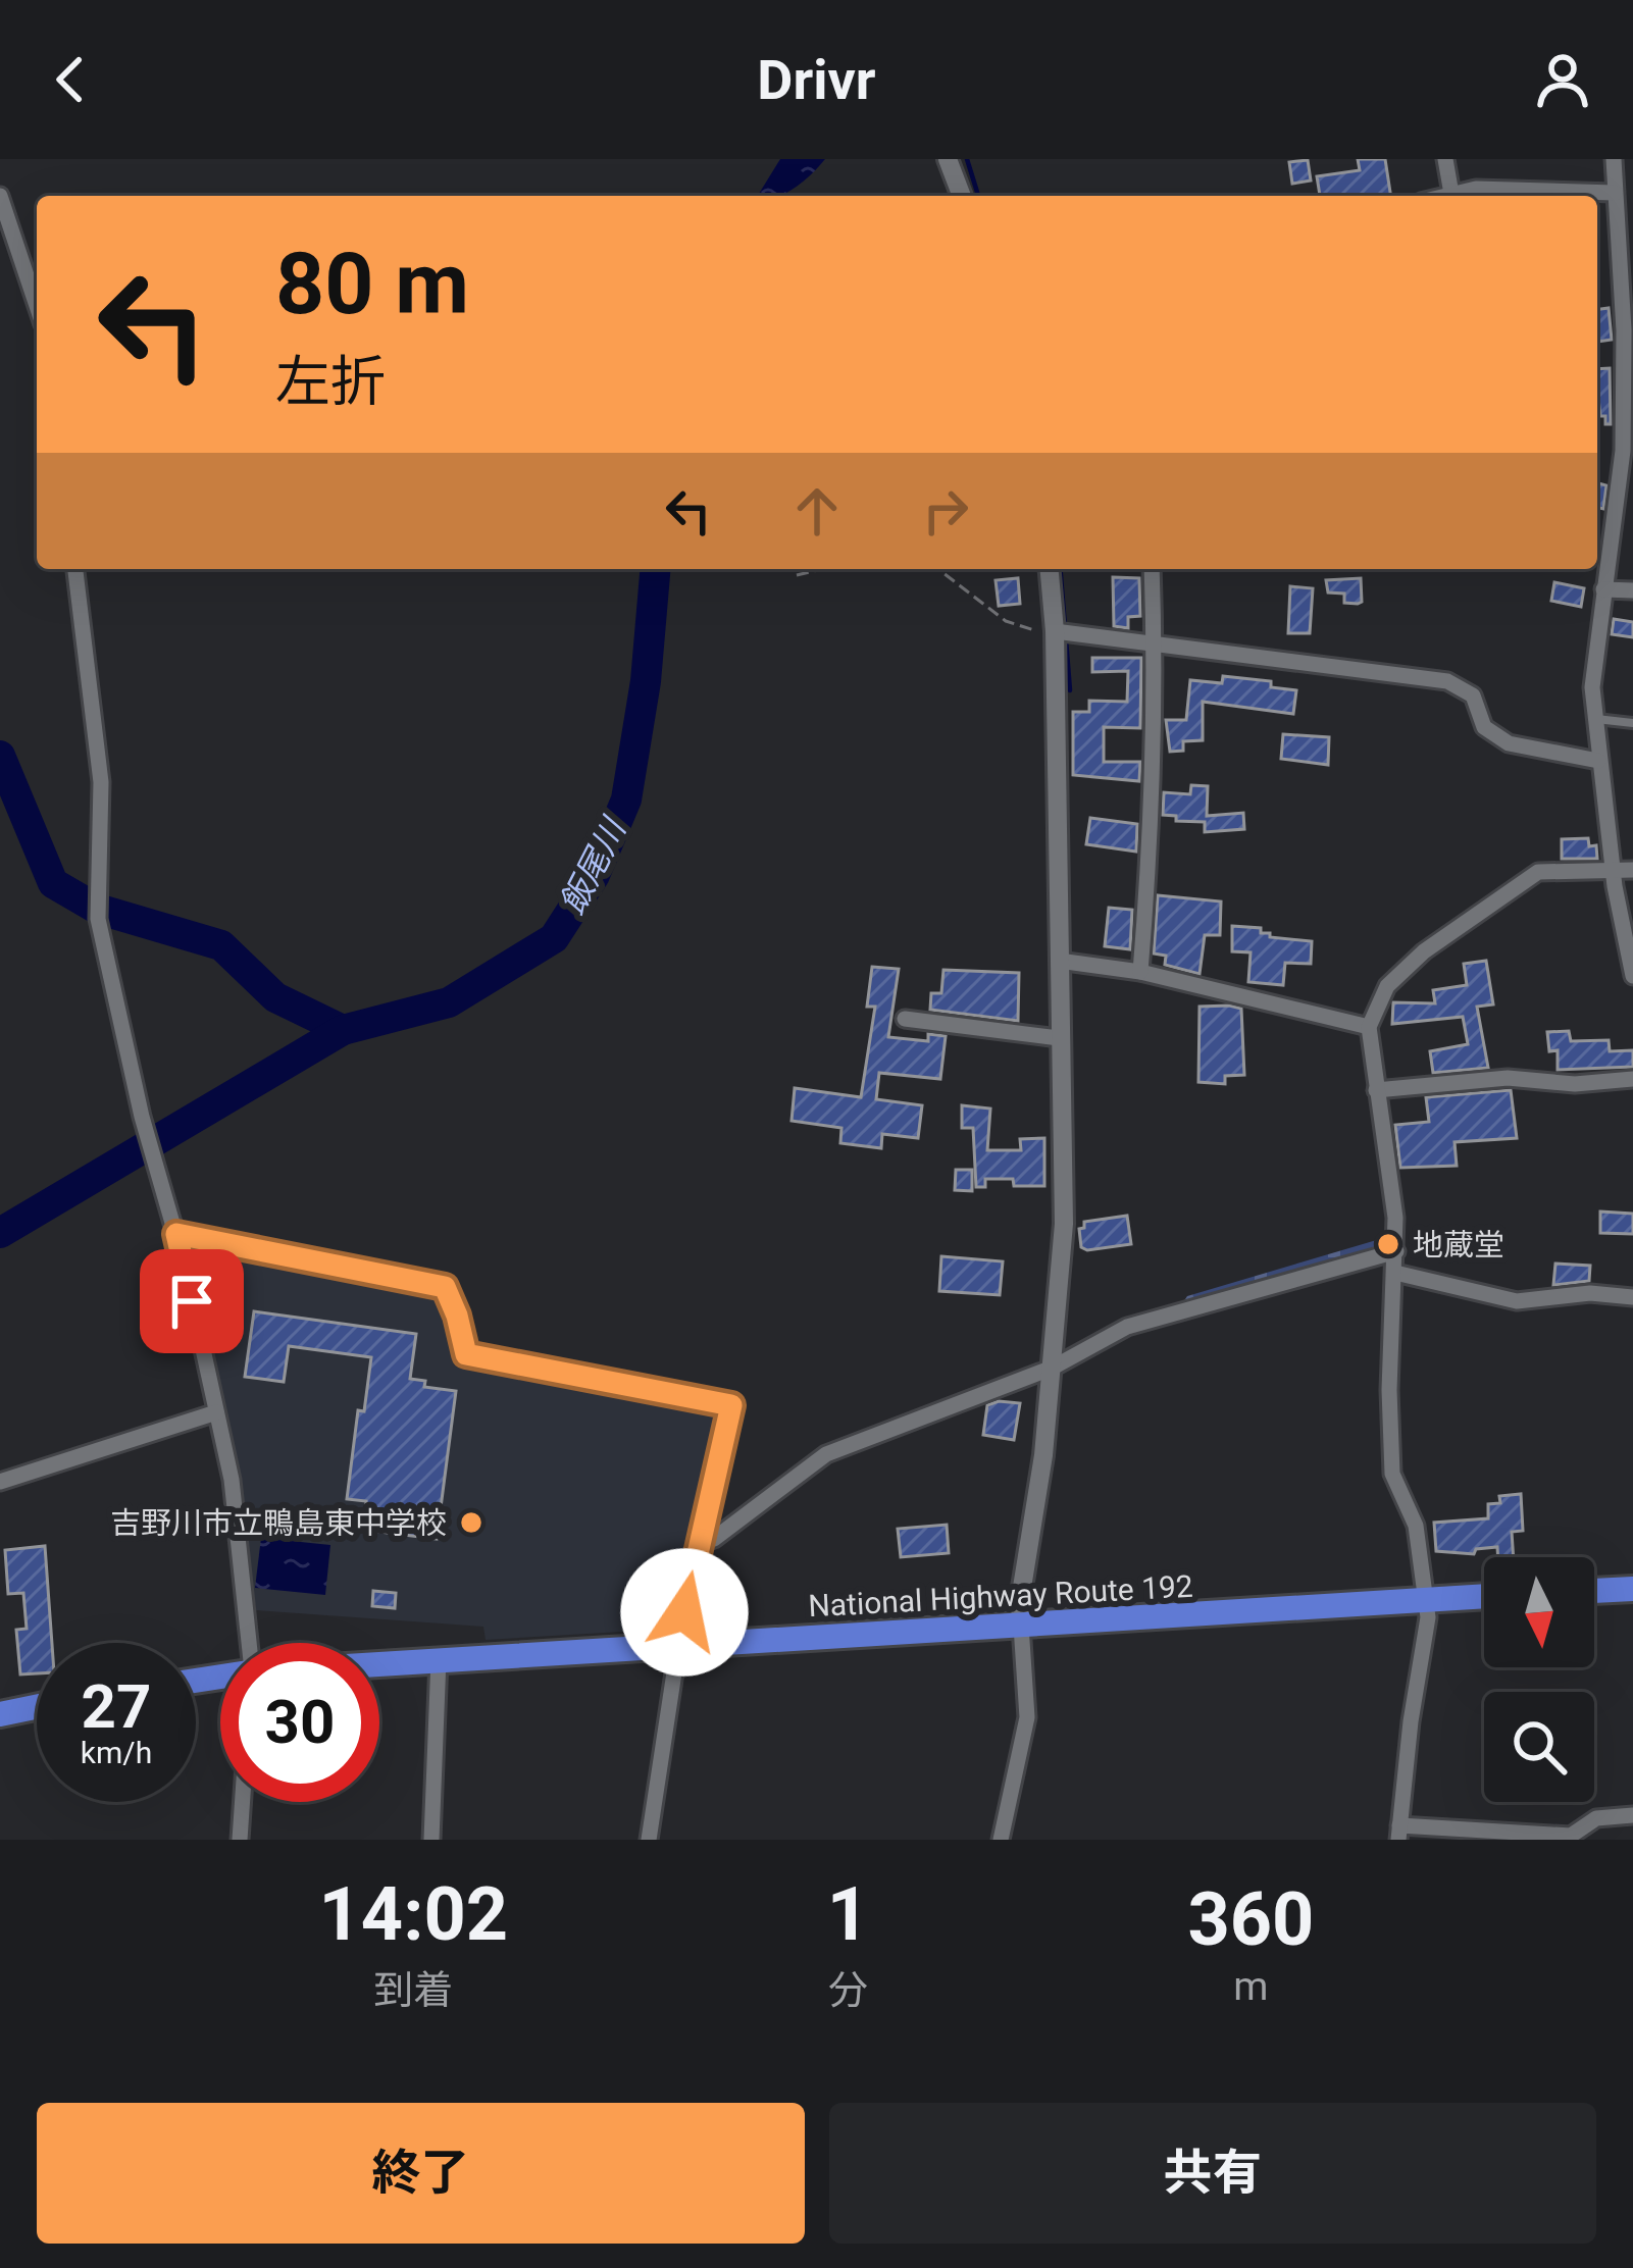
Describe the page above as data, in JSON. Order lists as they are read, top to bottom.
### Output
{
  "streets": {
    "highway": ["National Highway Route 192"]
  },
  "water": ["飯尾川"],
  "places": ["地蔵堂", "吉野川市立鴨島東中学校"],
  "north": "bottom",
  "page": {
    "header": "Drivr",
    "turn": ["80 m", "左折"],
    "speed": "27 km/h",
    "limit": "30",
    "eta": [
      "14:02",
      "到着",
      "1",
      "分",
      "360",
      "m"
    ],
    "buttons": ["終了", "共有"]
  }
}
